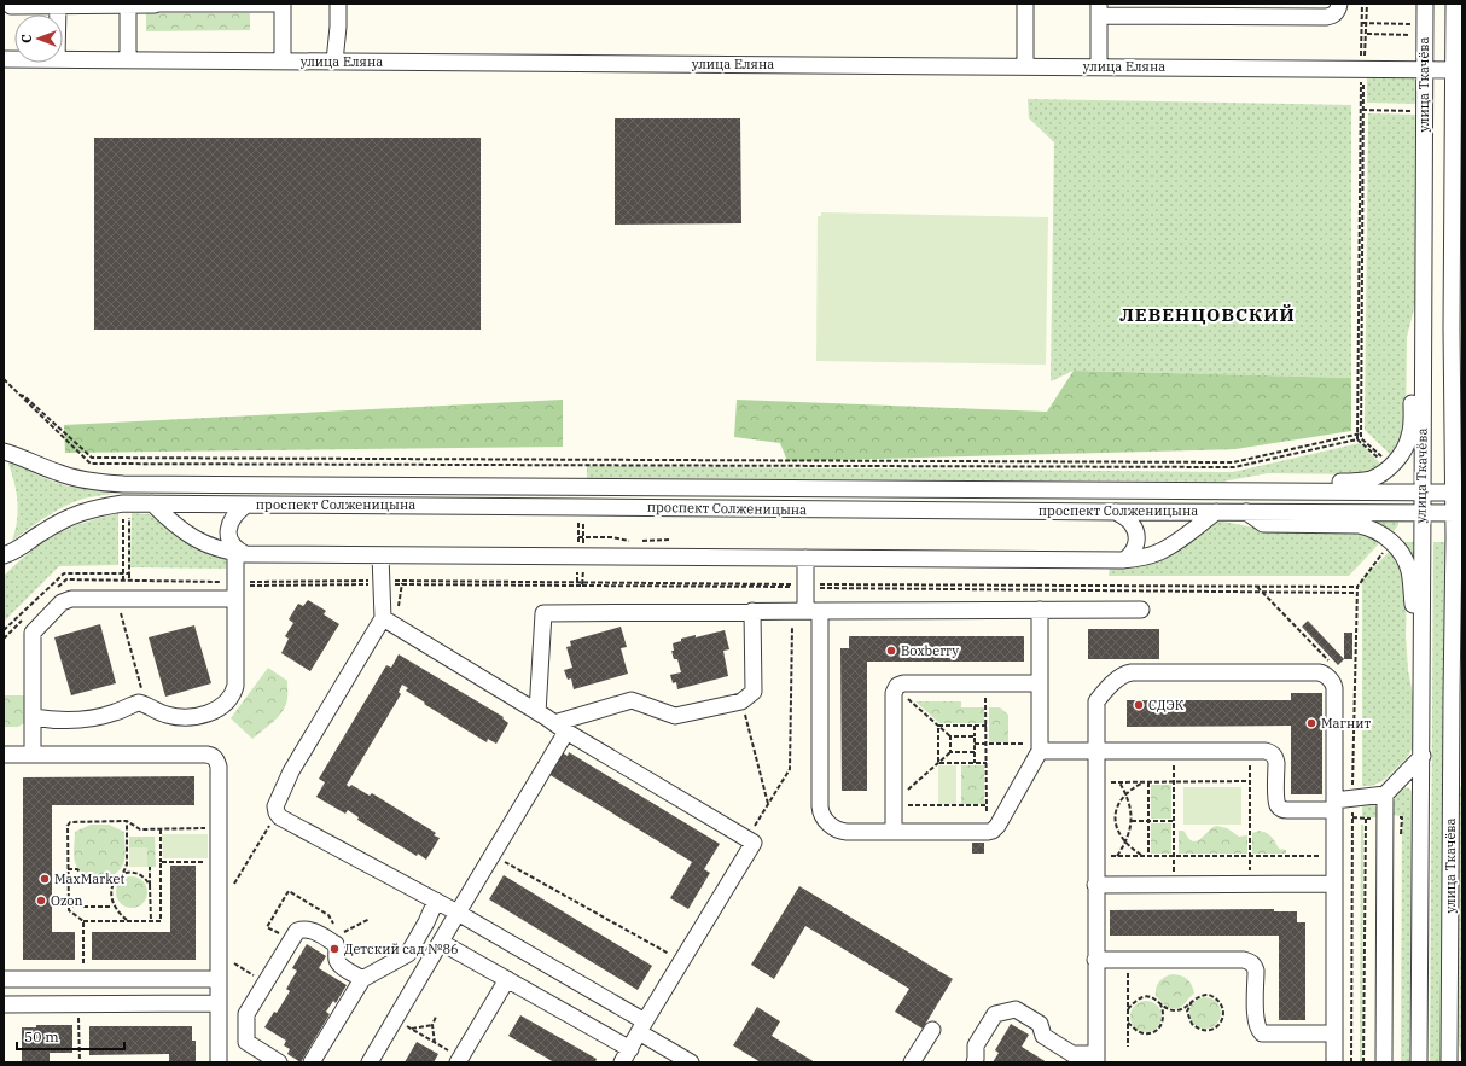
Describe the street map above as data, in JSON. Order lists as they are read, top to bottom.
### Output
{
  "streets": {
    "street": ["улица Еляна", "улица Ткачёва", "проспект Солженицына"]
  },
  "crossings": [
    ["улица Еляна", "улица Ткачёва"],
    ["улица Ткачёва", "проспект Солженицына"]
  ],
  "districts": ["ЛЕВЕНЦОВСКИЙ"],
  "places": [
    "Boxberry",
    "СДЭК",
    "Магнит",
    "MaxMarket",
    "Ozon",
    "Детский сад №86"
  ],
  "scale_bar": "50 m",
  "north": "left"
}
